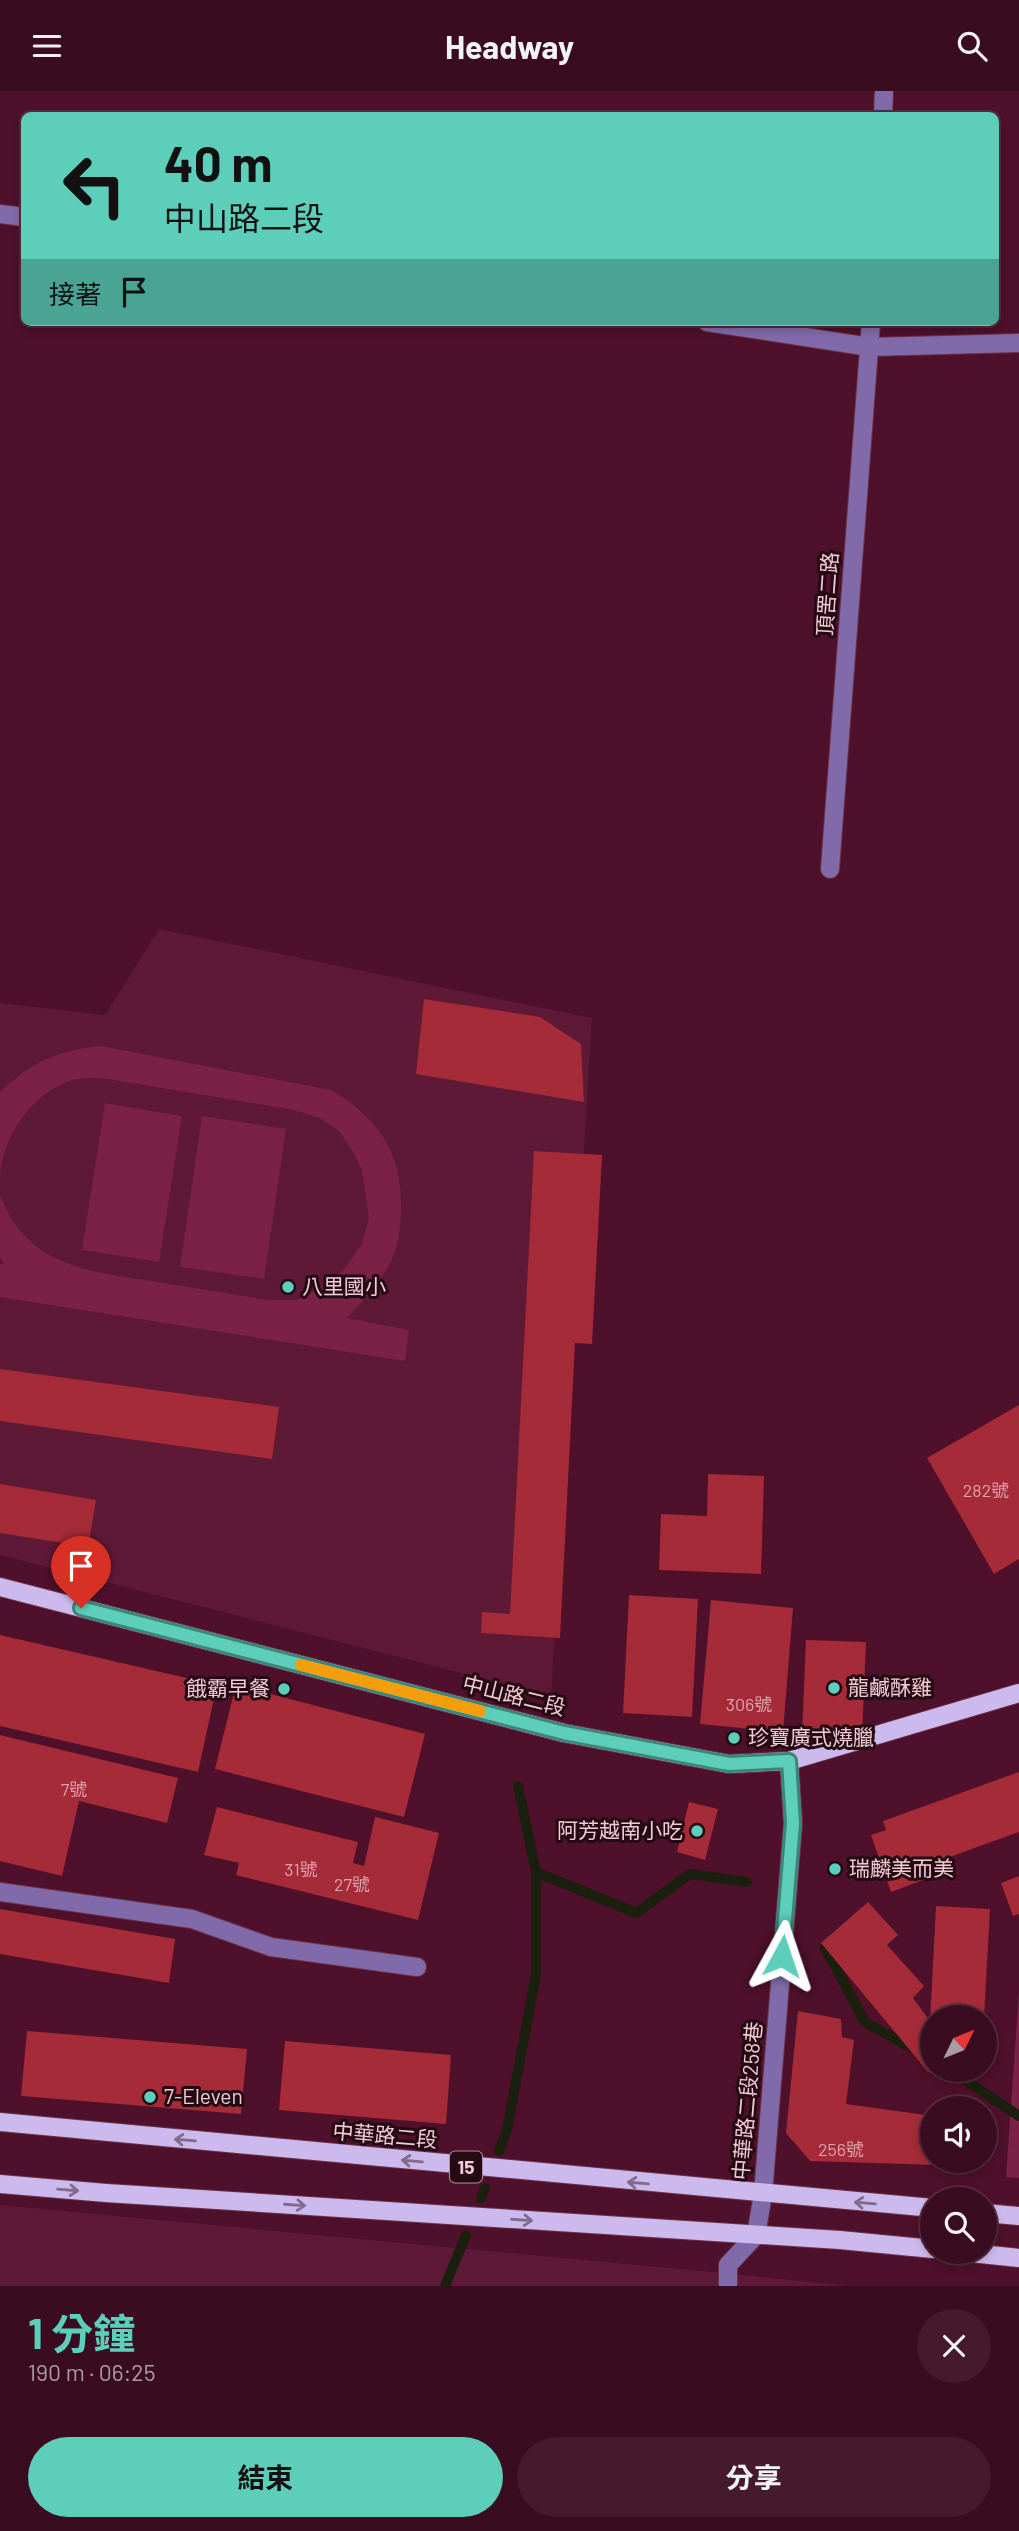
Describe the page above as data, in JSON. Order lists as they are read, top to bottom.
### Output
{
  "streets": {
    "main road": ["中山路二段", "中華路二段", "15"],
    "street": ["頂罟二路", "中華路二段258巷"]
  },
  "crossings": [
    ["中山路二段", "中華路二段258巷"],
    ["中華路二段258巷", "中華路二段"]
  ],
  "places": [
    "八里國小",
    "龍鹹酥雞",
    "餓霸早餐",
    "珍寶廣式燒臘",
    "阿芳越南小吃",
    "瑞麟美而美",
    "7-Eleven"
  ],
  "house_numbers": [
    "282號",
    "306號",
    "7號",
    "31號",
    "27號",
    "256號"
  ],
  "north": "top right",
  "page": {
    "header": "Headway",
    "turn": ["40 m", "中山路二段"],
    "then": "接著",
    "heading": ["1 分鐘", "190 m · 06:25"],
    "buttons": ["結束", "分享"]
  }
}
